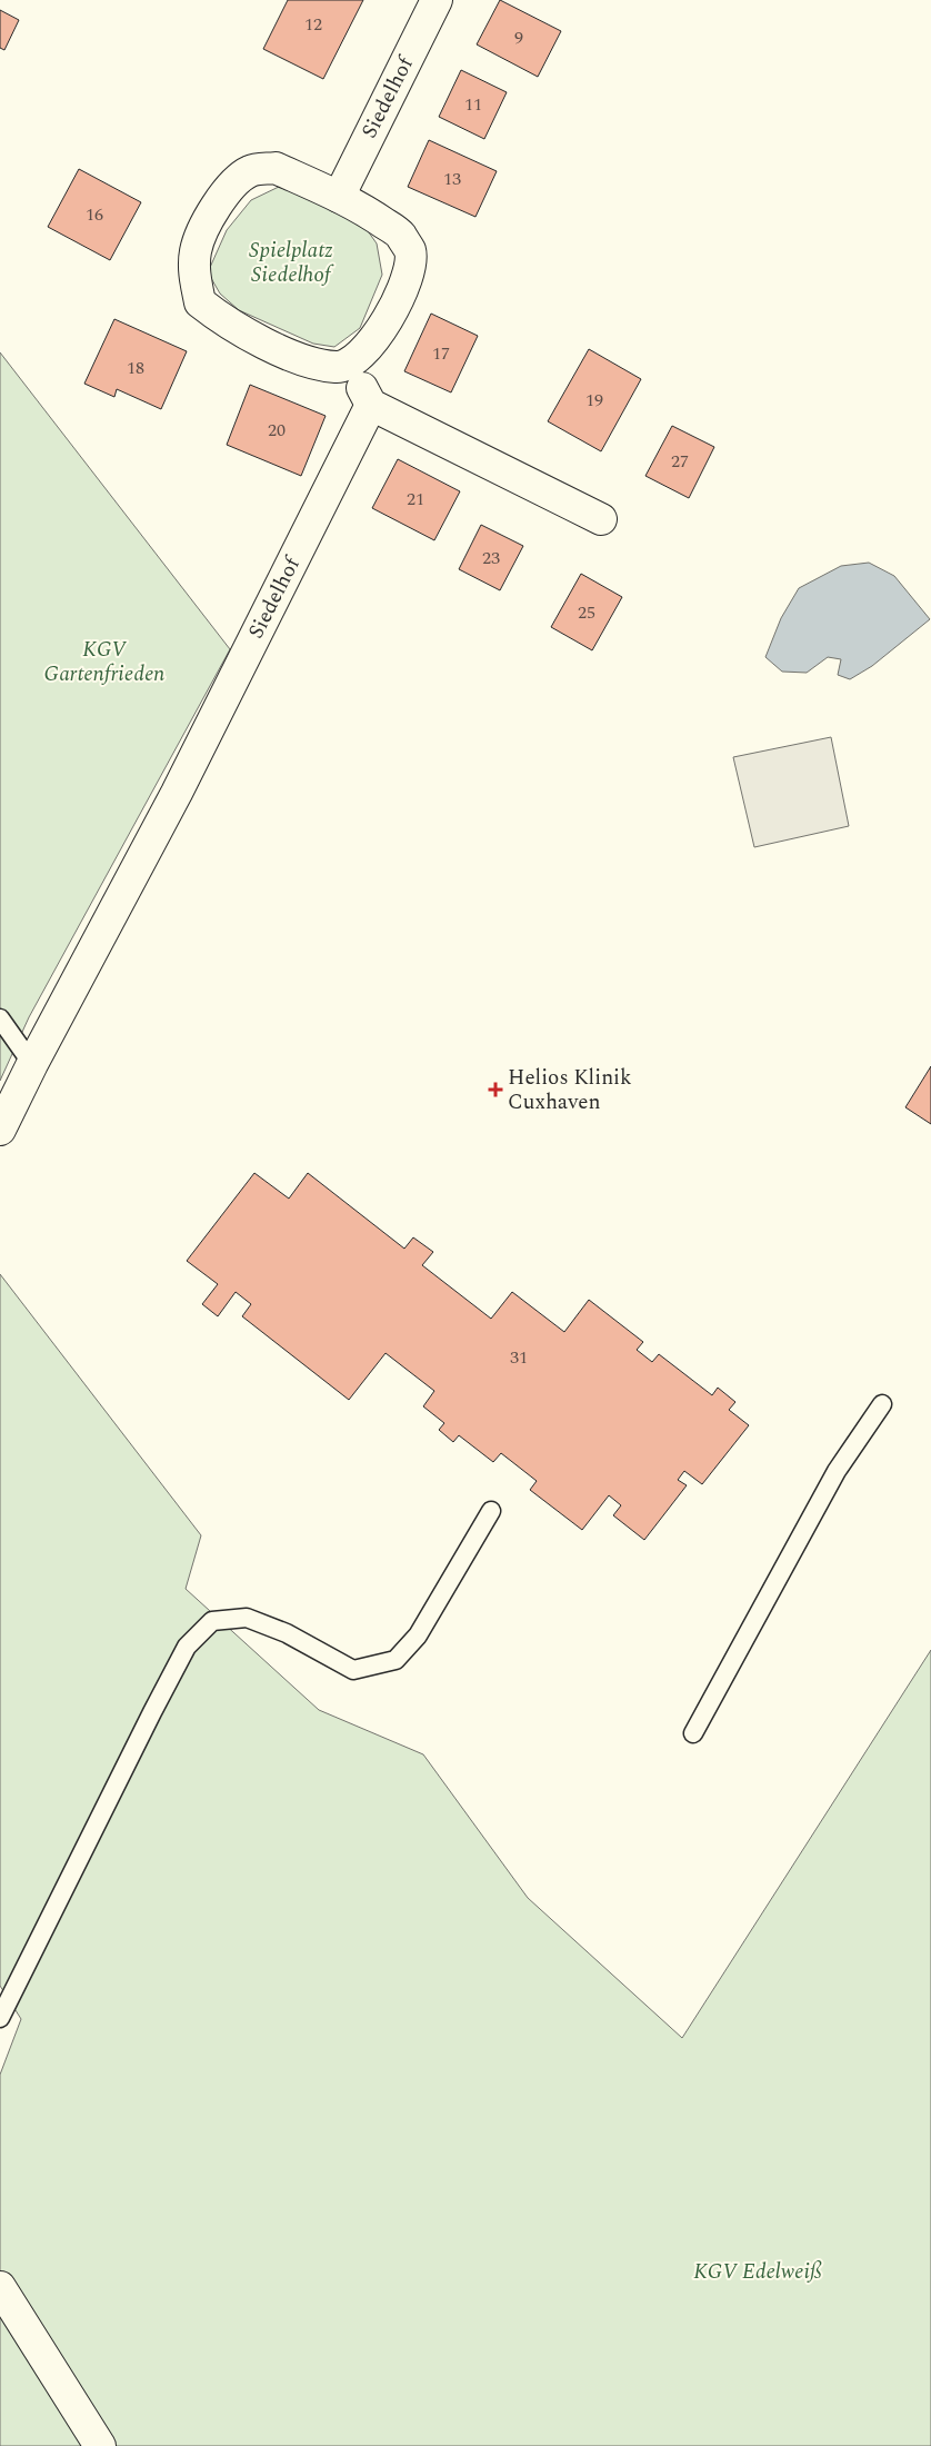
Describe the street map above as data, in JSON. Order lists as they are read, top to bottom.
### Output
{
  "streets": {
    "street": ["Siedelhof"]
  },
  "parks": ["Spielplatz Siedelhof", "KGV Gartenfrieden", "KGV Edelweiß"],
  "places": {
    "health": ["Helios Klinik Cuxhaven"]
  },
  "house_numbers": [
    "12",
    "9",
    "11",
    "13",
    "16",
    "17",
    "18",
    "19",
    "20",
    "27",
    "21",
    "23",
    "25",
    "31"
  ]
}
